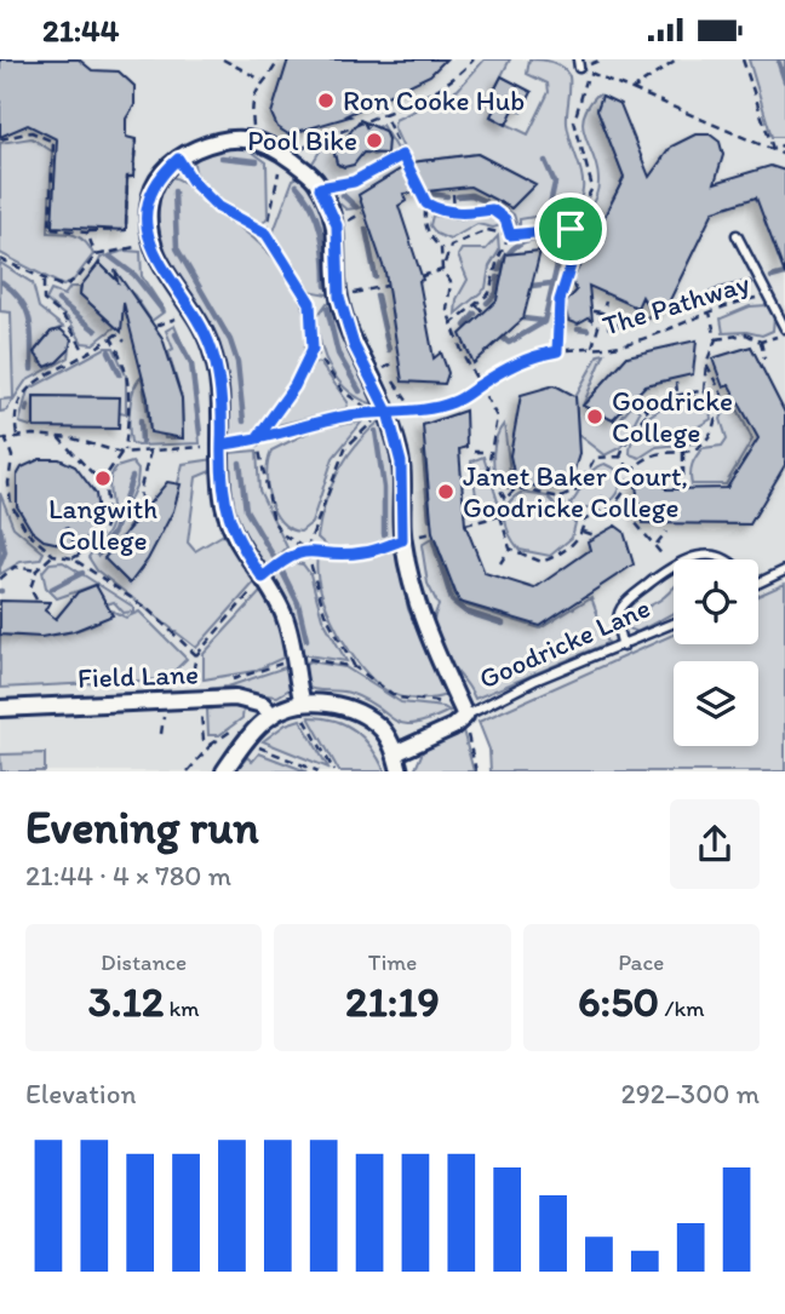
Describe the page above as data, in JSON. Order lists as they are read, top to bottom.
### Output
{
  "streets": {
    "street": ["Goodricke Lane", "Field Lane"],
    "path": ["The Pathway"]
  },
  "places": [
    "Ron Cooke Hub",
    "Pool Bike",
    "Goodricke College",
    "Langwith College",
    "Janet Baker Court, Goodricke College"
  ],
  "page": {
    "status": "21:44",
    "heading": ["Evening run", "21:44 · 4 × 780 m"],
    "stats": [
      ["Distance", "3.12 km"],
      ["Time", "21:19"],
      ["Pace", "6:50 /km"]
    ],
    "chart": ["Elevation", "292–300 m"]
  }
}
